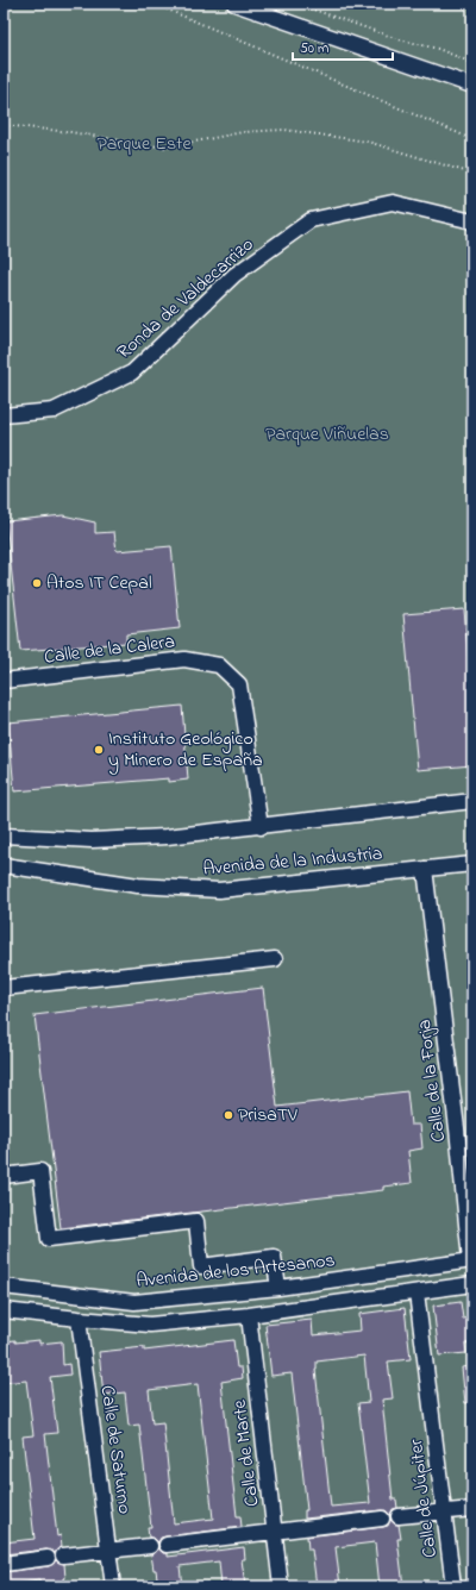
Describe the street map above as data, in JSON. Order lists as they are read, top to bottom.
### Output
{
  "streets": {
    "street": [
      "Ronda de Valdecarrizo",
      "Calle de la Calera",
      "Avenida de la Industria",
      "Calle de la Forja",
      "Avenida de los Artesanos",
      "Calle de Saturno",
      "Calle de Marte",
      "Calle de Júpiter"
    ]
  },
  "crossings": [
    ["Calle de la Calera", "Avenida de la Industria"],
    ["Avenida de la Industria", "Calle de la Forja"],
    ["Calle de la Forja", "Avenida de los Artesanos"]
  ],
  "parks": ["Parque Este", "Parque Viñuelas"],
  "places": ["Atos IT Cepal", "Instituto Geológico y Minero de España", "PrisaTV"],
  "scale_bar": "50 m"
}
